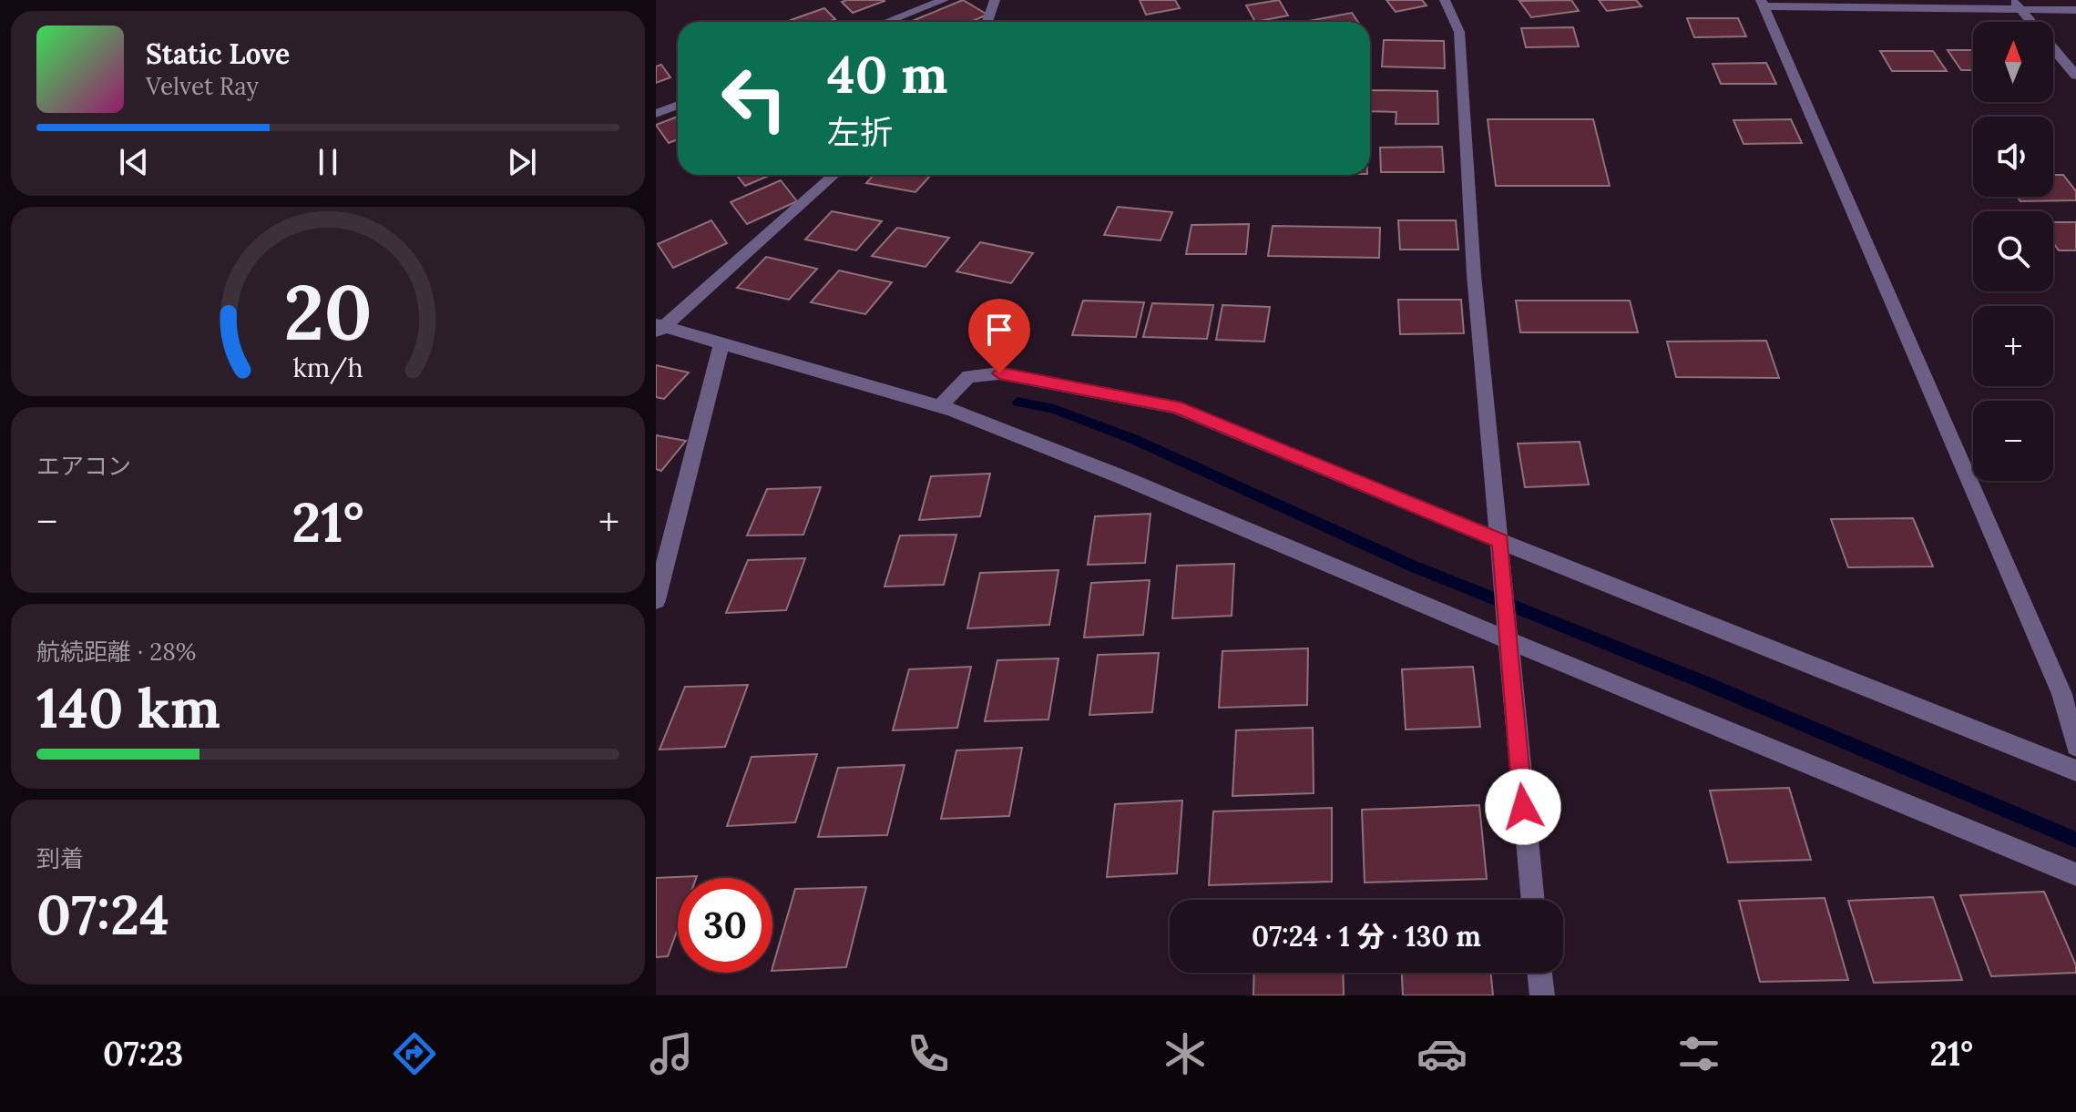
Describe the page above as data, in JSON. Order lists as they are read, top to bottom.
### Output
{
  "north": "top",
  "page": {
    "map_buttons": ["+", "−"],
    "turn": ["40 m", "左折"],
    "song": ["Static Love", "Velvet Ray"],
    "tile": [
      "エアコン",
      ["航続距離 · 28%", "140 km"],
      ["到着", "07:24"]
    ],
    "heat": ["−", "21°", "+"],
    "limit": "30",
    "trip": "07:24 · 1 分 · 130 m",
    "tabs": ["07:23", "21°"],
    "gauge": ["20", "km/h"]
  }
}
